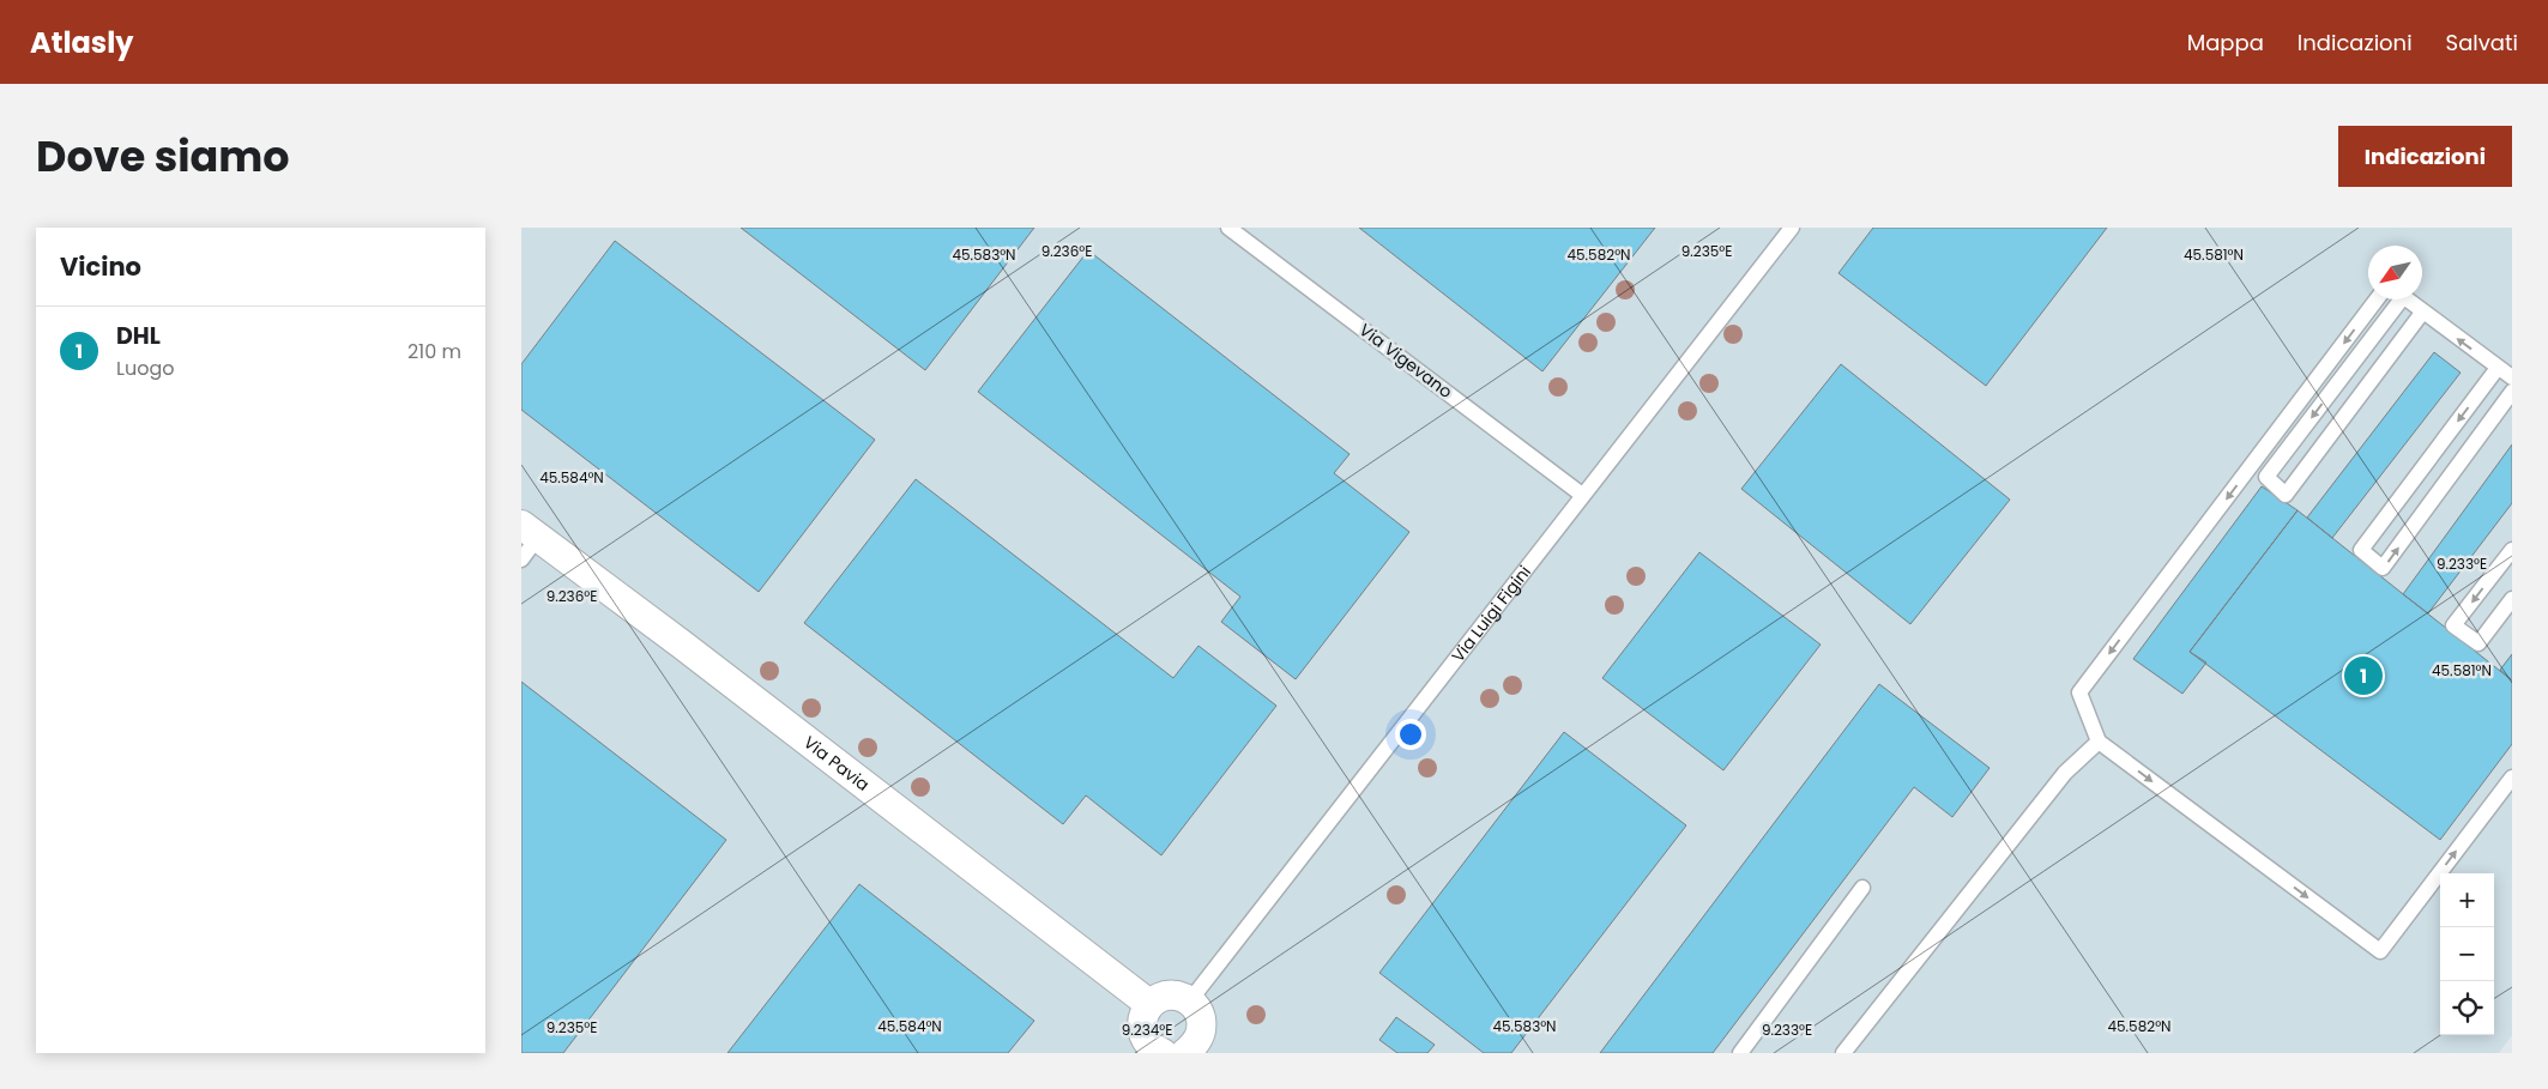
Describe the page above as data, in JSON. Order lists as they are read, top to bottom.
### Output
{
  "streets": {
    "street": ["Via Pavia"],
    "lane": ["Via Vigevano", "Via Luigi Figini"]
  },
  "crossings": [
    ["Via Vigevano", "Via Luigi Figini"]
  ],
  "north": "bottom left",
  "page": {
    "header": "Atlasly",
    "nav": ["Mappa", "Indicazioni", "Salvati"],
    "title": "Dove siamo",
    "buttons": "Indicazioni",
    "heading": "Vicino",
    "list": [
      {
        "mark": "1",
        "name": "DHL",
        "note": "Luogo",
        "value": "210 m"
      }
    ],
    "pins": "1",
    "map_buttons": ["+", "−"]
  },
  "coordinates": [
    "9.236°E",
    "9.235°E",
    "45.583°N",
    "45.582°N",
    "45.581°N",
    "45.584°N",
    "9.233°E",
    "9.234°E"
  ]
}
